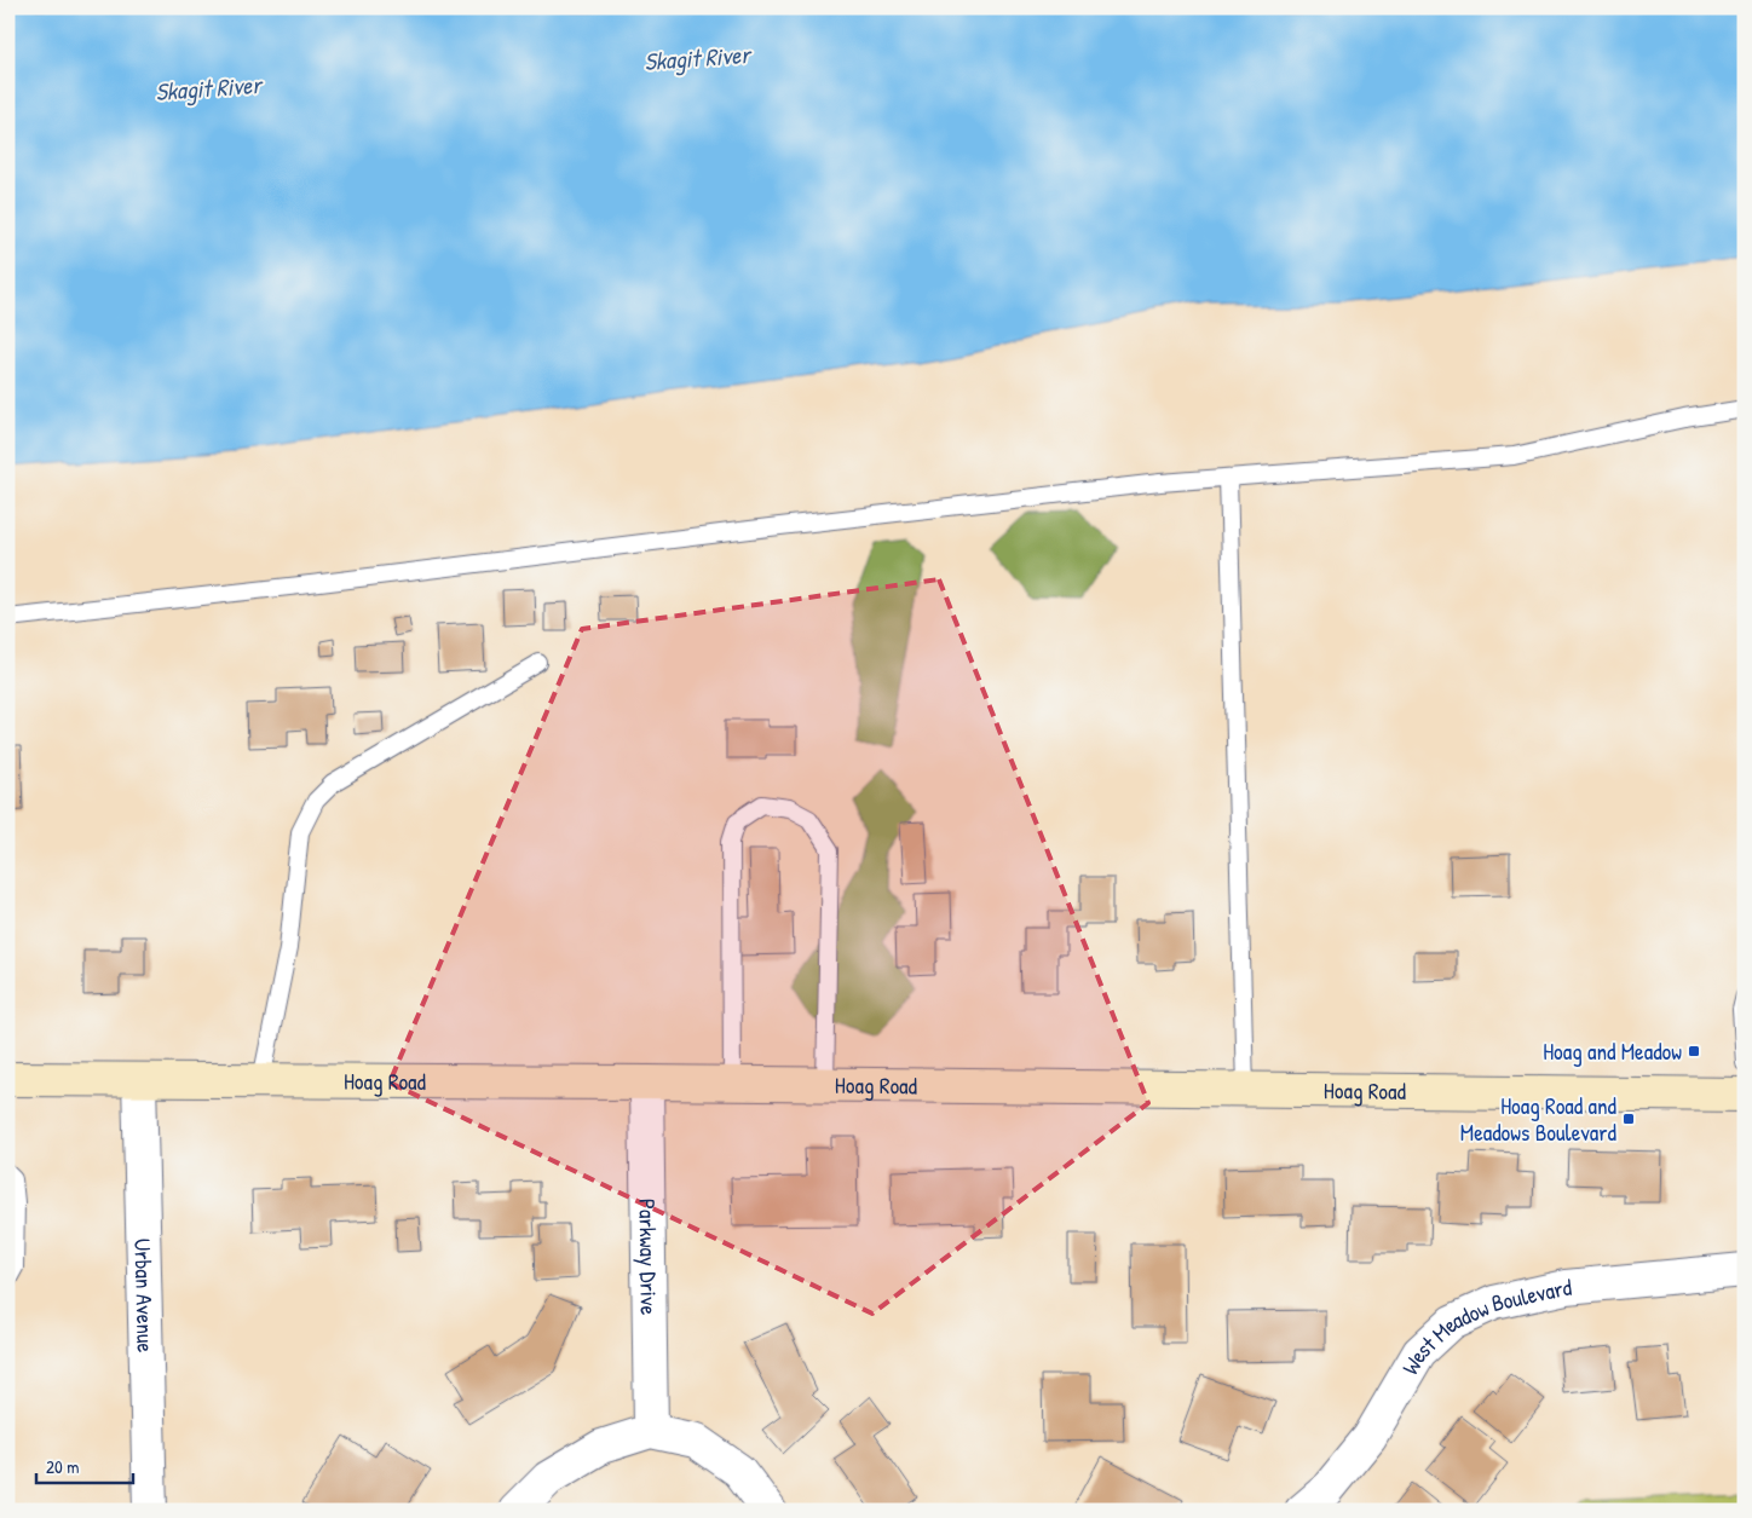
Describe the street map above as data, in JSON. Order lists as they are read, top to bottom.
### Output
{
  "streets": {
    "street": [
      "Hoag Road",
      "Parkway Drive",
      "Urban Avenue",
      "West Meadow Boulevard"
    ]
  },
  "crossings": [
    ["Hoag Road", "Parkway Drive"],
    ["Hoag Road", "Urban Avenue"]
  ],
  "water": ["Skagit River"],
  "places": {
    "transit": ["Hoag and Meadow", "Hoag Road and Meadows Boulevard"]
  },
  "scale_bar": "20 m"
}
